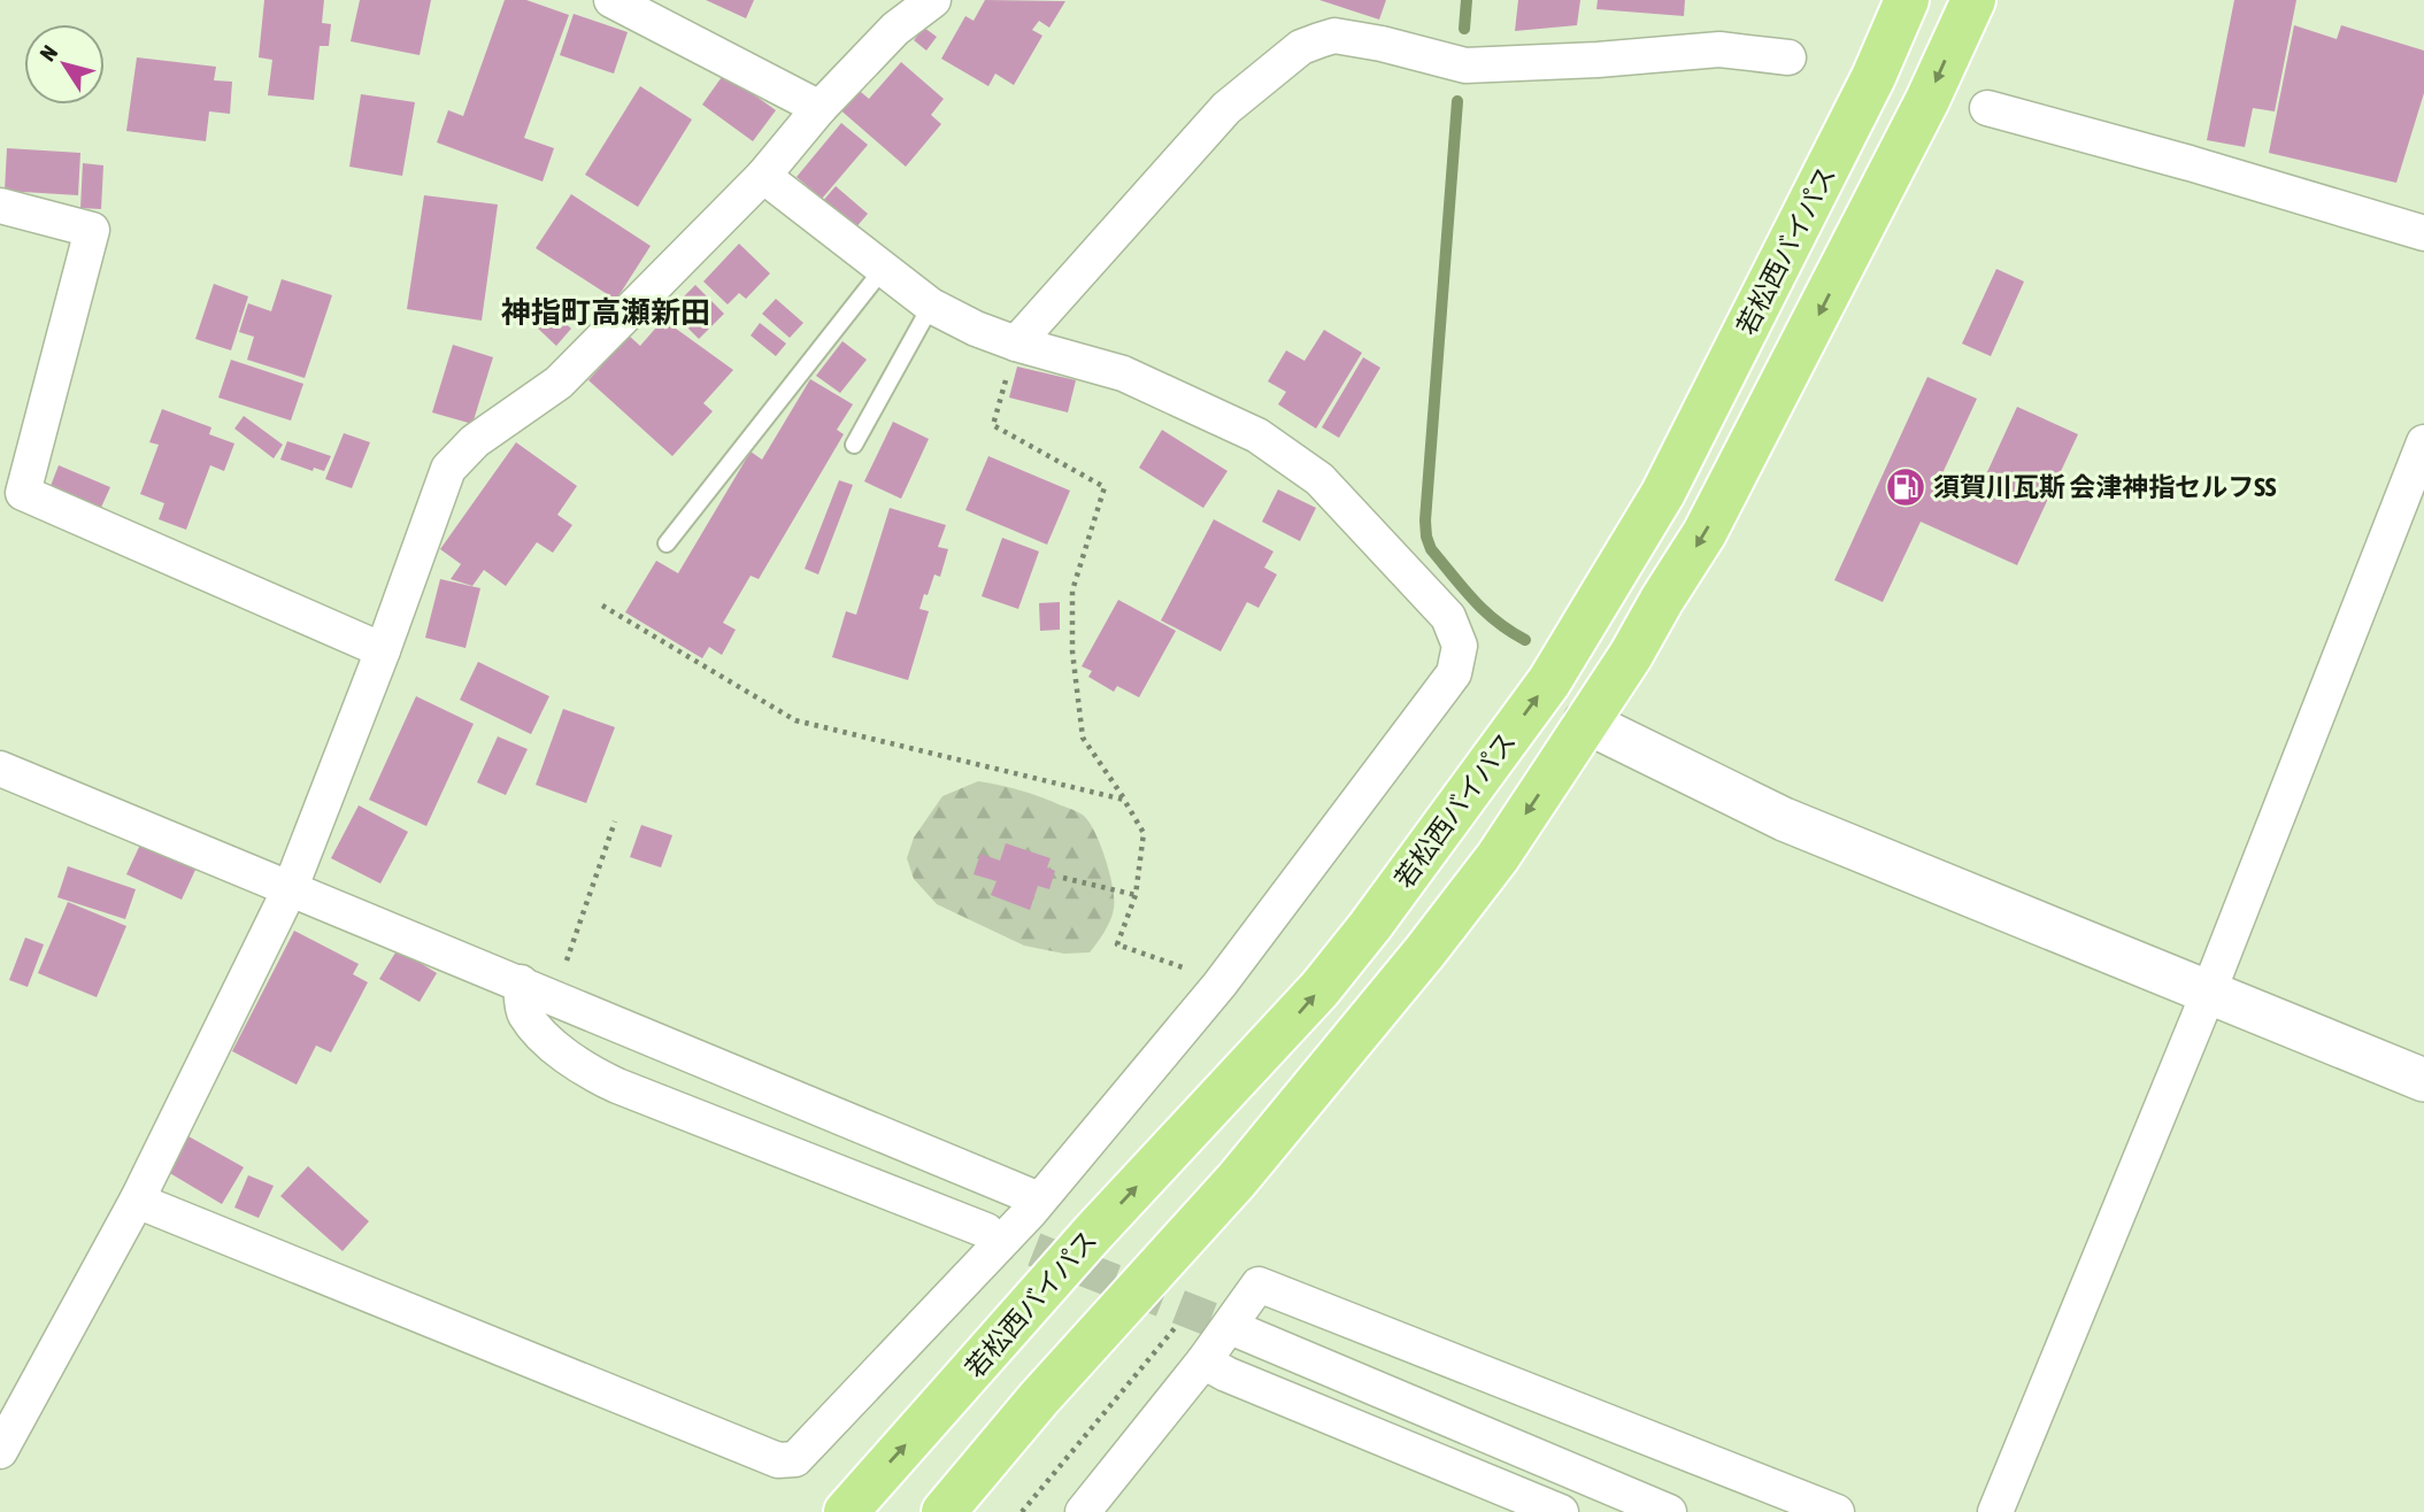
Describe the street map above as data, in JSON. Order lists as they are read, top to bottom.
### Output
{
  "streets": {
    "highway": ["若松西バイパス"]
  },
  "districts": ["神指町高瀬新田"],
  "places": {
    "fuel station": ["須賀川瓦斯 会津神指セルフSS"]
  },
  "north": "top left"
}
